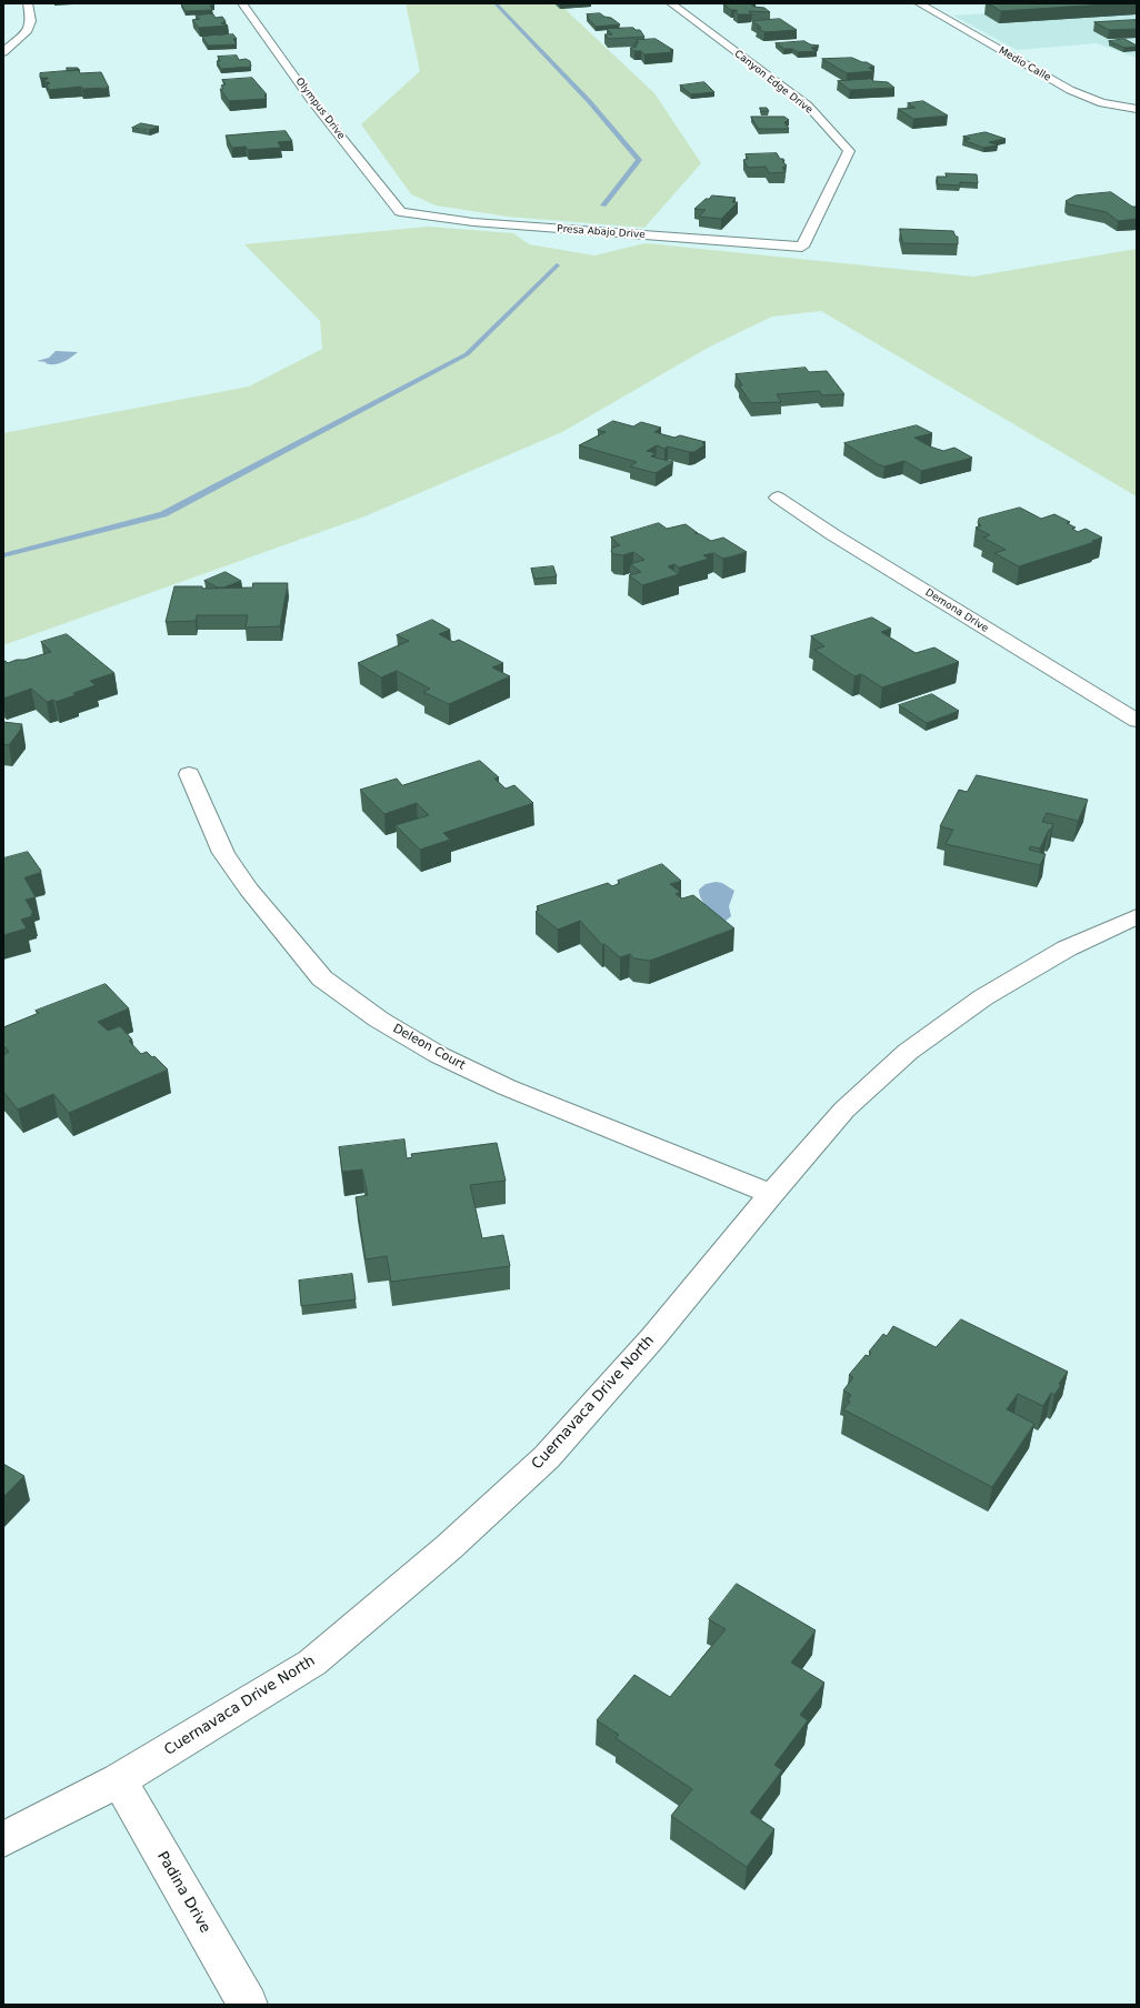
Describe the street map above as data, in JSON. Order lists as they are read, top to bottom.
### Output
{
  "streets": {
    "street": [
      "Medio Calle",
      "Canyon Edge Drive",
      "Olympus Drive",
      "Presa Abajo Drive",
      "Demona Drive",
      "Deleon Court",
      "Cuernavaca Drive North",
      "Padina Drive"
    ]
  },
  "crossings": [
    ["Canyon Edge Drive", "Presa Abajo Drive"],
    ["Olympus Drive", "Presa Abajo Drive"],
    ["Deleon Court", "Cuernavaca Drive North"],
    ["Cuernavaca Drive North", "Padina Drive"]
  ]
}
